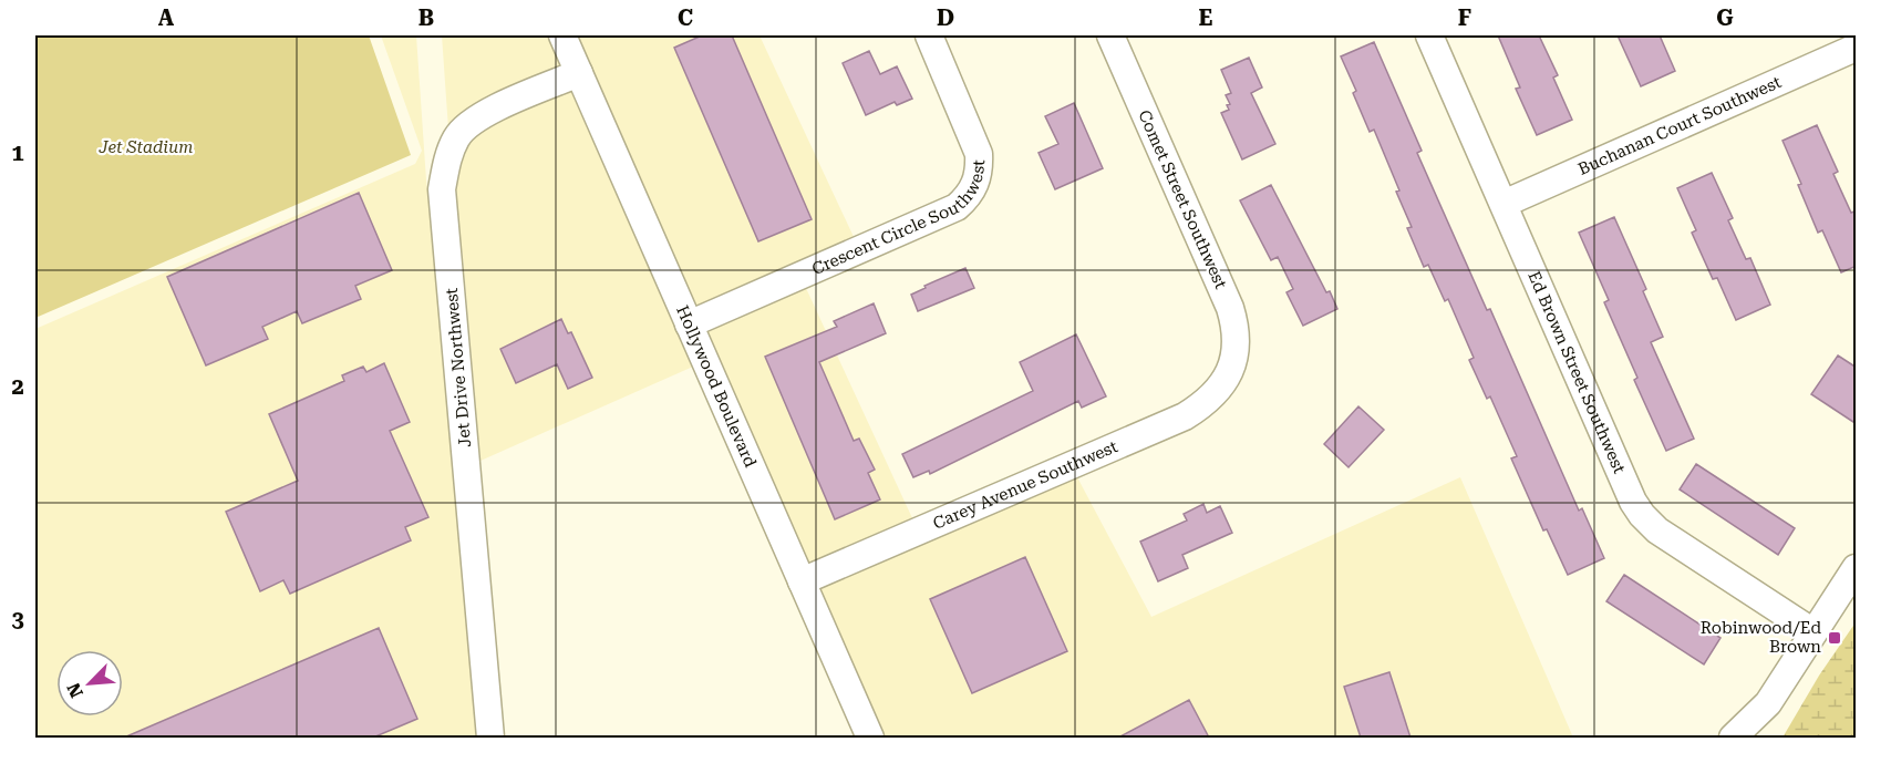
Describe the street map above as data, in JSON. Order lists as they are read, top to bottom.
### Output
{
  "streets": {
    "street": [
      "Buchanan Court Southwest",
      "Comet Street Southwest",
      "Crescent Circle Southwest",
      "Jet Drive Northwest",
      "Ed Brown Street Southwest",
      "Hollywood Boulevard",
      "Carey Avenue Southwest"
    ]
  },
  "crossings": [
    ["Buchanan Court Southwest", "Ed Brown Street Southwest"],
    ["Comet Street Southwest", "Carey Avenue Southwest"],
    ["Crescent Circle Southwest", "Hollywood Boulevard"],
    ["Jet Drive Northwest", "Hollywood Boulevard"],
    ["Hollywood Boulevard", "Carey Avenue Southwest"]
  ],
  "parks": ["Jet Stadium"],
  "places": {
    "transit": ["Robinwood/Ed Brown"]
  },
  "north": "bottom left",
  "grid": {
    "columns": [
      "A",
      "B",
      "C",
      "D",
      "E",
      "F",
      "G"
    ],
    "rows": ["1", "2", "3"]
  }
}
